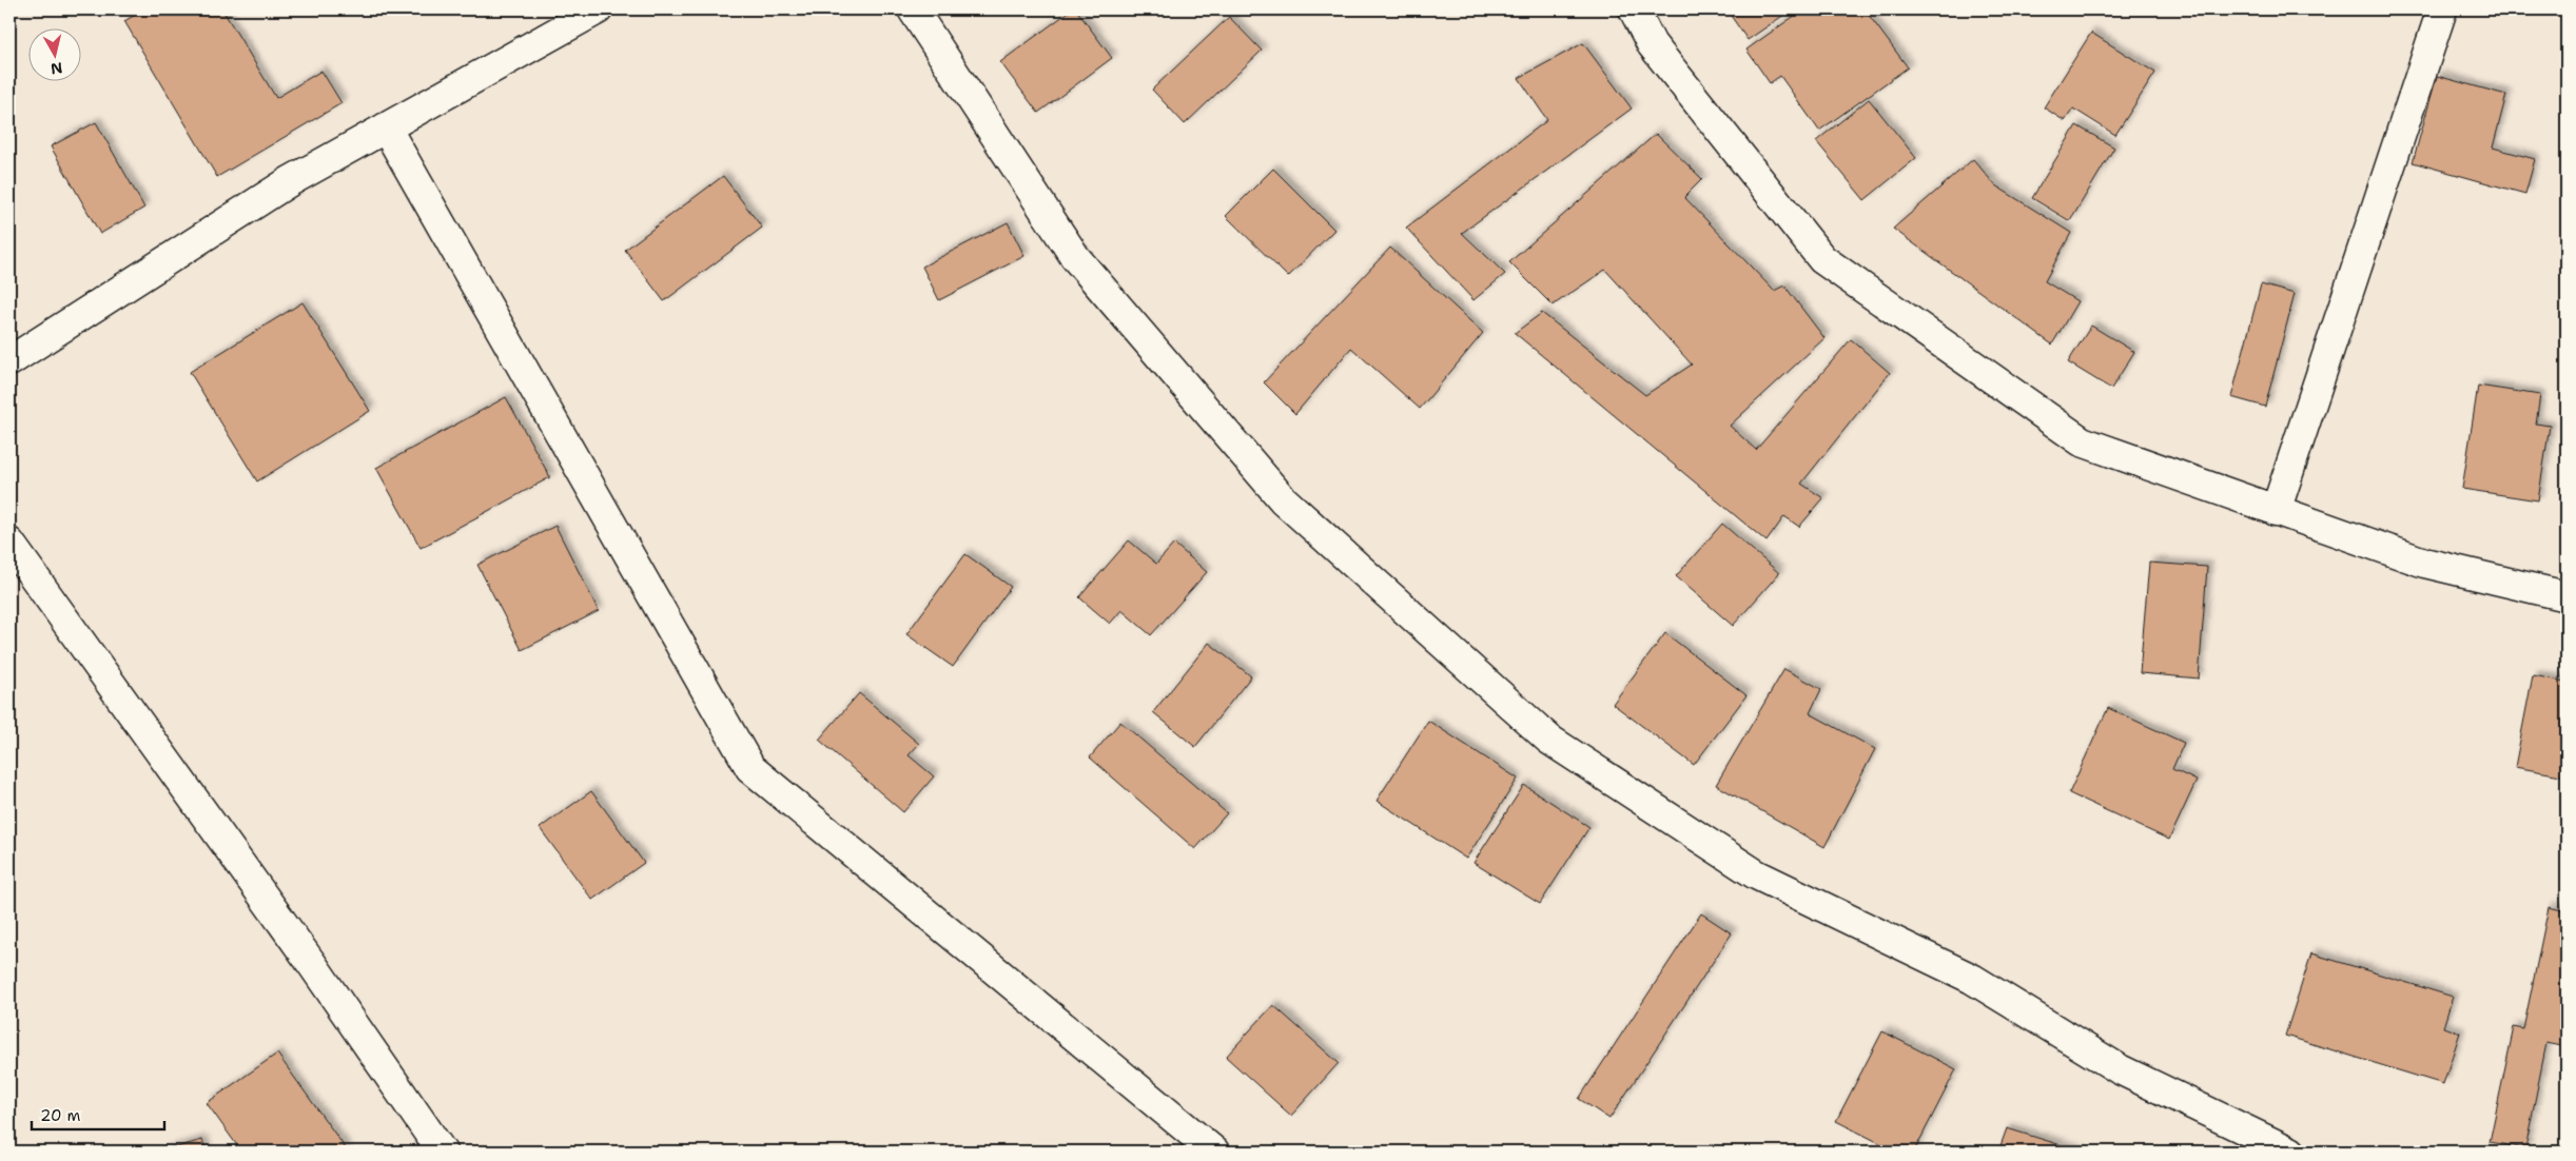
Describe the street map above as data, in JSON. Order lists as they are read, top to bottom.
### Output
{
  "scale_bar": "20 m",
  "north": "bottom"
}
